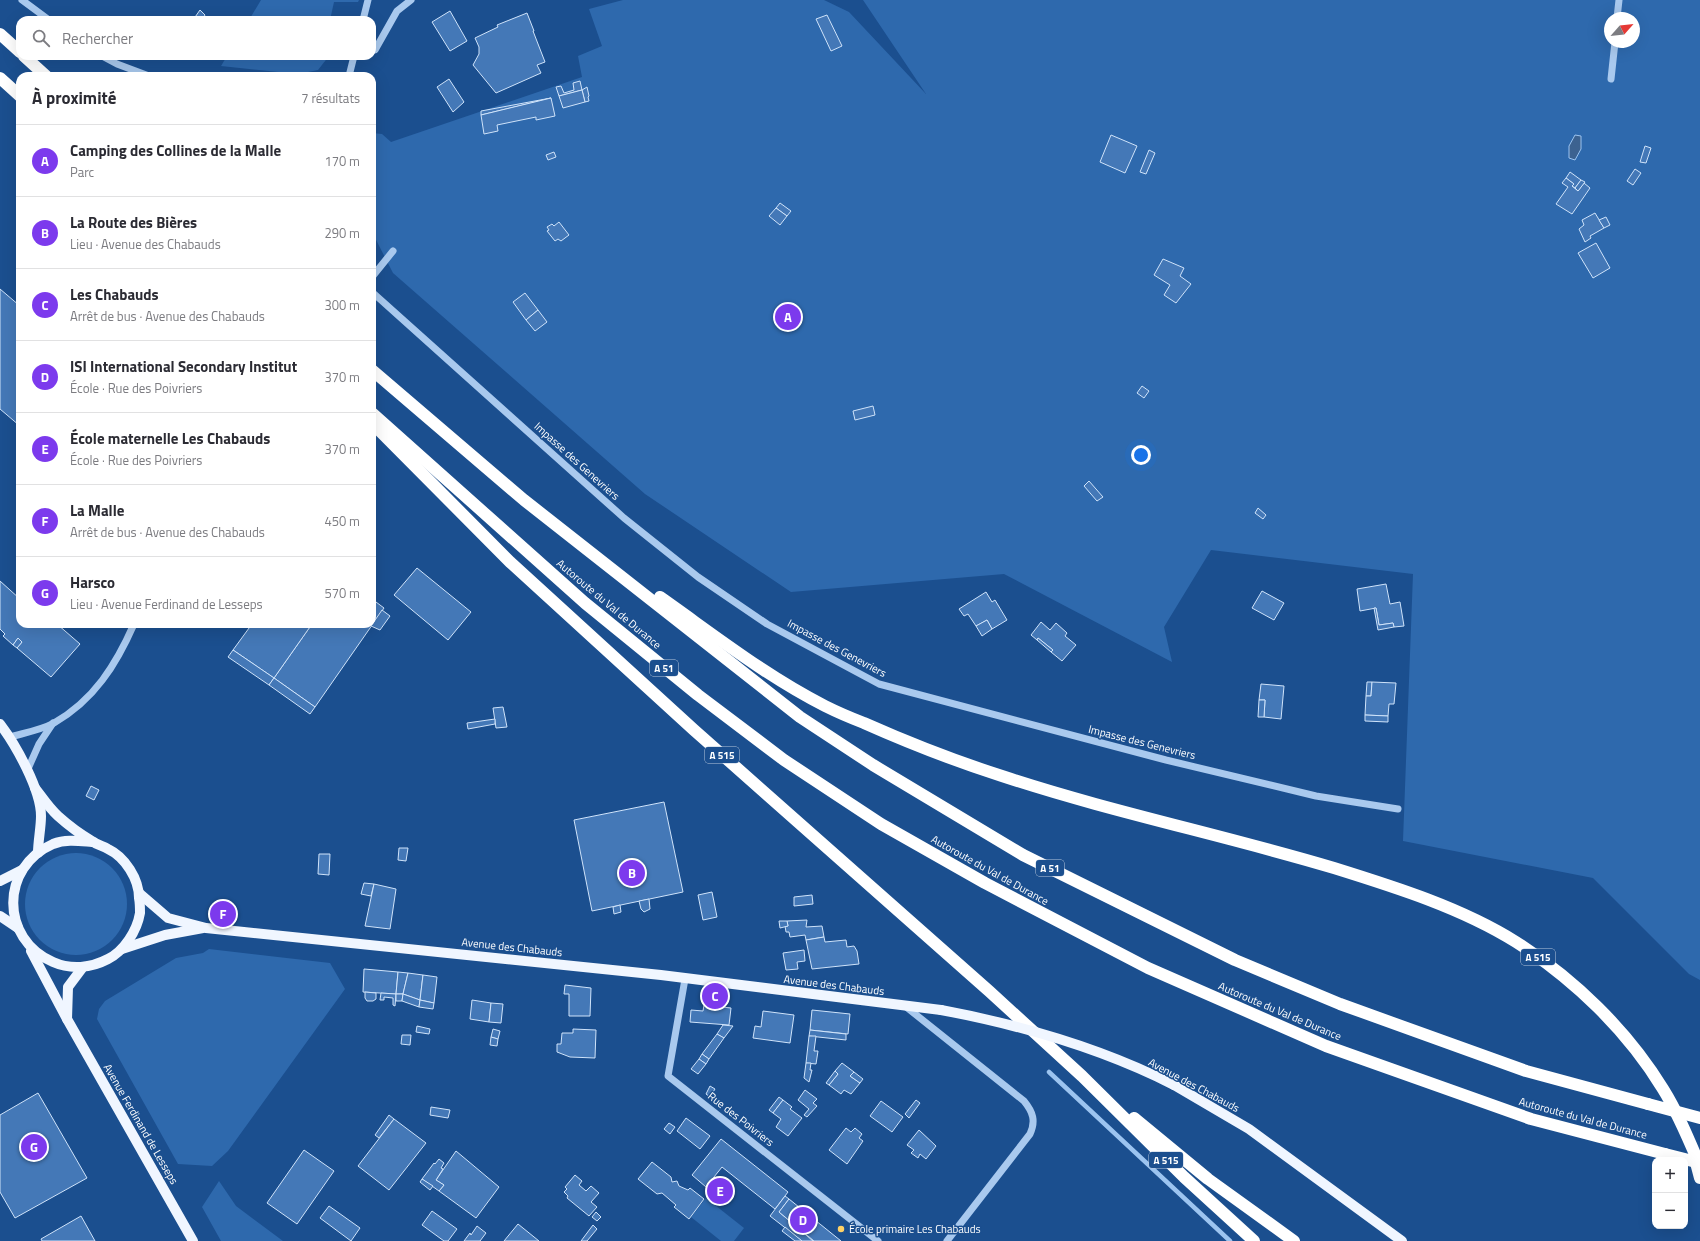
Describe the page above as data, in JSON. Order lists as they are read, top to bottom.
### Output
{
  "streets": {
    "highway": ["Autoroute du Val de Durance", "A 51", "A 515"],
    "main road": ["Avenue des Chabauds", "Avenue Ferdinand de Lesseps"],
    "street": ["Impasse des Genevriers", "Rue des Poivriers"]
  },
  "crossings": [
    ["A 51", "A 515"],
    ["Avenue des Chabauds", "Rue des Poivriers"],
    ["Avenue des Chabauds", "Avenue Ferdinand de Lesseps"]
  ],
  "places": ["École primaire Les Chabauds"],
  "north": "top right",
  "page": {
    "search": "Rechercher",
    "heading": ["À proximité", "7 résultats"],
    "list": [
      {
        "mark": "A",
        "name": "Camping des Collines de la Malle",
        "note": "Parc",
        "value": "170 m"
      },
      {
        "mark": "B",
        "name": "La Route des Bières",
        "note": "Lieu · Avenue des Chabauds",
        "value": "290 m"
      },
      {
        "mark": "C",
        "name": "Les Chabauds",
        "note": "Arrêt de bus · Avenue des Chabauds",
        "value": "300 m"
      },
      {
        "mark": "D",
        "name": "ISI International Secondary Institut",
        "note": "École · Rue des Poivriers",
        "value": "370 m"
      },
      {
        "mark": "E",
        "name": "École maternelle Les Chabauds",
        "note": "École · Rue des Poivriers",
        "value": "370 m"
      },
      {
        "mark": "F",
        "name": "La Malle",
        "note": "Arrêt de bus · Avenue des Chabauds",
        "value": "450 m"
      },
      {
        "mark": "G",
        "name": "Harsco",
        "note": "Lieu · Avenue Ferdinand de Lesseps",
        "value": "570 m"
      }
    ],
    "pins": [
      "A",
      "B",
      "F",
      "C",
      "G",
      "E",
      "D"
    ],
    "map_buttons": ["+", "−"]
  }
}
